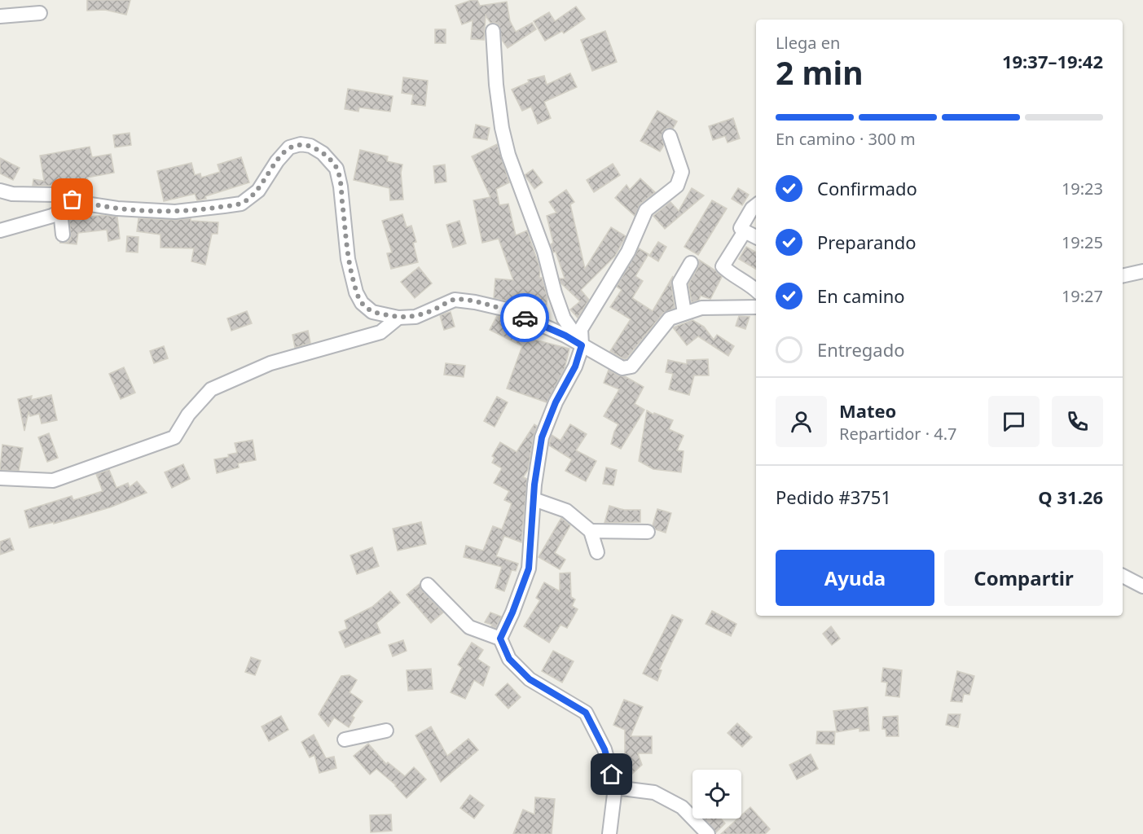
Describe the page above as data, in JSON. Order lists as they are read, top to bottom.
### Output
{
  "page": {
    "heading": ["2 min", "Llega en", "19:37–19:42"],
    "panel": [
      "Mateo",
      "Repartidor · 4.7",
      "Pedido #3751",
      "Q 31.26"
    ],
    "bar": "En camino · 300 m",
    "list": [
      ["Confirmado", "19:23"],
      ["Preparando", "19:25"],
      ["En camino", "19:27"],
      "Entregado"
    ],
    "buttons": ["Ayuda", "Compartir"]
  }
}
